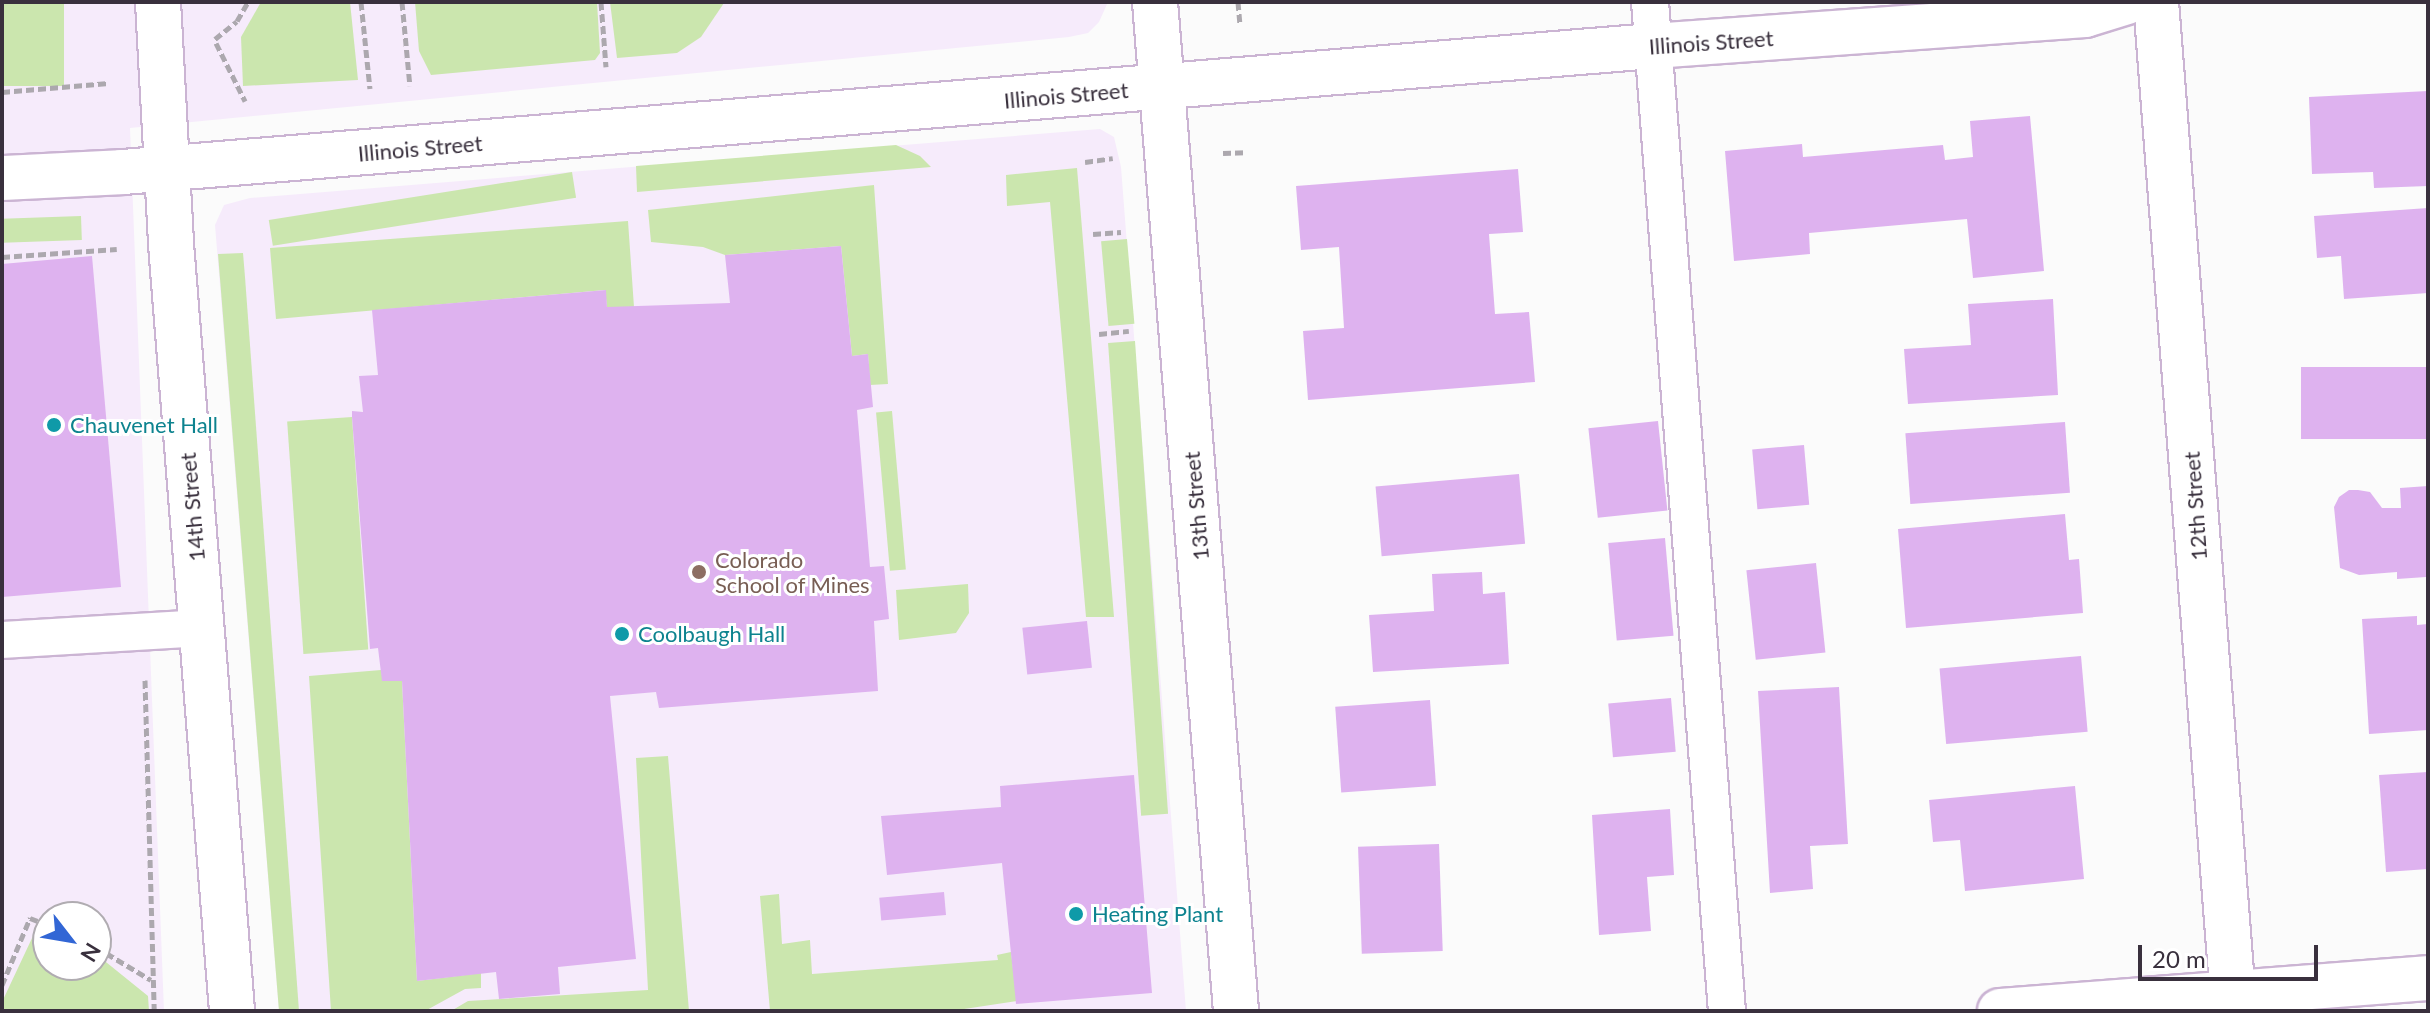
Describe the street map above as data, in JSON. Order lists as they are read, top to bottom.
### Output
{
  "streets": {
    "street": [
      "Illinois Street",
      "13th Street",
      "12th Street",
      "14th Street"
    ]
  },
  "crossings": [
    ["Illinois Street", "13th Street"],
    ["Illinois Street", "14th Street"]
  ],
  "places": [
    "Chauvenet Hall",
    "Colorado School of Mines",
    "Coolbaugh Hall",
    "Heating Plant"
  ],
  "scale_bar": "20 m",
  "north": "bottom right"
}
